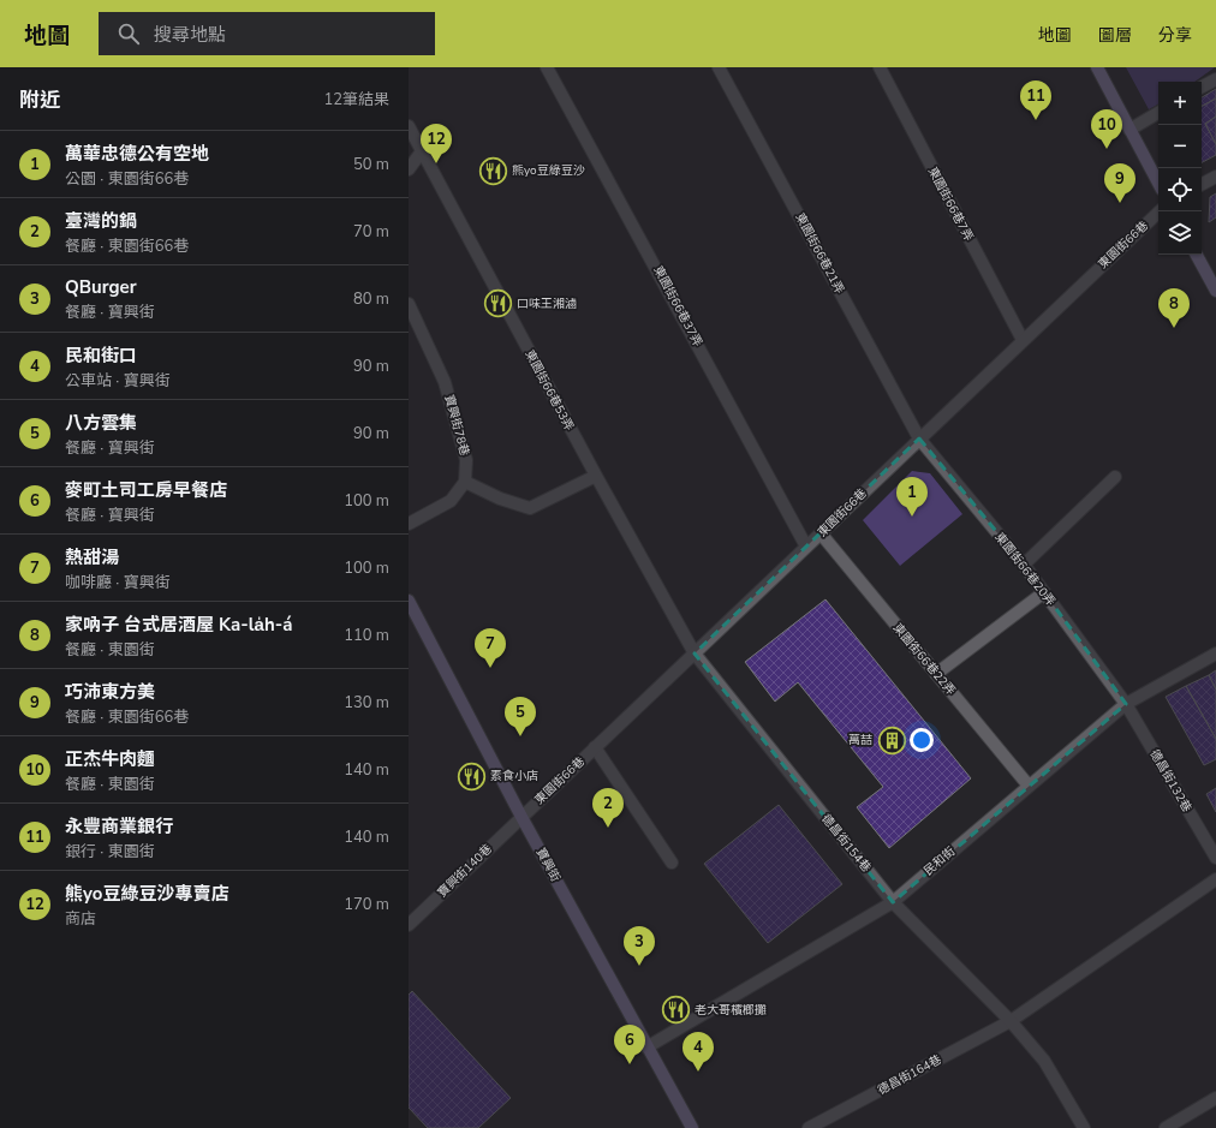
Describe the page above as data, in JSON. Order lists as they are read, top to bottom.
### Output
{
  "streets": {
    "street": [
      "東園街66巷7弄",
      "東園街66巷",
      "東園街66巷21弄",
      "東園街66巷37弄",
      "東園街66巷53弄",
      "寶興街78巷",
      "東園街66巷20弄",
      "東園街66巷22弄",
      "德昌街132巷",
      "德昌街154巷",
      "民和街",
      "寶興街",
      "寶興街140巷",
      "德昌街164巷"
    ]
  },
  "crossings": [
    ["東園街66巷7弄", "東園街66巷"],
    ["東園街66巷", "東園街66巷21弄"],
    ["東園街66巷", "東園街66巷37弄"],
    ["東園街66巷", "東園街66巷53弄"],
    ["東園街66巷", "東園街66巷20弄"],
    ["東園街66巷", "東園街66巷22弄"],
    ["東園街66巷", "德昌街154巷"],
    ["東園街66巷", "寶興街"],
    ["東園街66巷", "寶興街140巷"],
    ["東園街66巷21弄", "東園街66巷20弄"],
    ["東園街66巷53弄", "德昌街154巷"],
    ["東園街66巷20弄", "德昌街132巷"],
    ["東園街66巷20弄", "民和街"],
    ["東園街66巷22弄", "民和街"],
    ["德昌街132巷", "民和街"],
    ["德昌街154巷", "民和街"],
    ["德昌街154巷", "德昌街164巷"],
    ["民和街", "寶興街"],
    ["寶興街", "寶興街140巷"]
  ],
  "places": {
    "restaurant": [
      "熊yo豆綠豆沙",
      "口味王湘滷",
      "素食小店",
      "老大哥檳榔攤"
    ],
    "building": ["萬喆"]
  },
  "page": {
    "header": "地圖",
    "search": "搜尋地點",
    "nav": ["地圖", "圖層", "分享"],
    "heading": ["附近", "12筆結果"],
    "pins": [
      "11",
      "10",
      "12",
      "9",
      "8",
      "1",
      "7",
      "5",
      "2",
      "3",
      "6",
      "4"
    ],
    "map_buttons": ["+", "−"],
    "list": [
      {
        "mark": "1",
        "name": "萬華忠德公有空地",
        "note": "公園 · 東園街66巷",
        "value": "50 m"
      },
      {
        "mark": "2",
        "name": "臺灣的鍋",
        "note": "餐廳 · 東園街66巷",
        "value": "70 m"
      },
      {
        "mark": "3",
        "name": "QBurger",
        "note": "餐廳 · 寶興街",
        "value": "80 m"
      },
      {
        "mark": "4",
        "name": "民和街口",
        "note": "公車站 · 寶興街",
        "value": "90 m"
      },
      {
        "mark": "5",
        "name": "八方雲集",
        "note": "餐廳 · 寶興街",
        "value": "90 m"
      },
      {
        "mark": "6",
        "name": "麥町土司工房早餐店",
        "note": "餐廳 · 寶興街",
        "value": "100 m"
      },
      {
        "mark": "7",
        "name": "熱甜湯",
        "note": "咖啡廳 · 寶興街",
        "value": "100 m"
      },
      {
        "mark": "8",
        "name": "家吶子 台式居酒屋 Ka-la̍h-á",
        "note": "餐廳 · 東園街",
        "value": "110 m"
      },
      {
        "mark": "9",
        "name": "巧沛東方美",
        "note": "餐廳 · 東園街66巷",
        "value": "130 m"
      },
      {
        "mark": "10",
        "name": "正杰牛肉麵",
        "note": "餐廳 · 東園街",
        "value": "140 m"
      },
      {
        "mark": "11",
        "name": "永豐商業銀行",
        "note": "銀行 · 東園街",
        "value": "140 m"
      },
      {
        "mark": "12",
        "name": "熊yo豆綠豆沙專賣店",
        "note": "商店",
        "value": "170 m"
      }
    ]
  }
}
